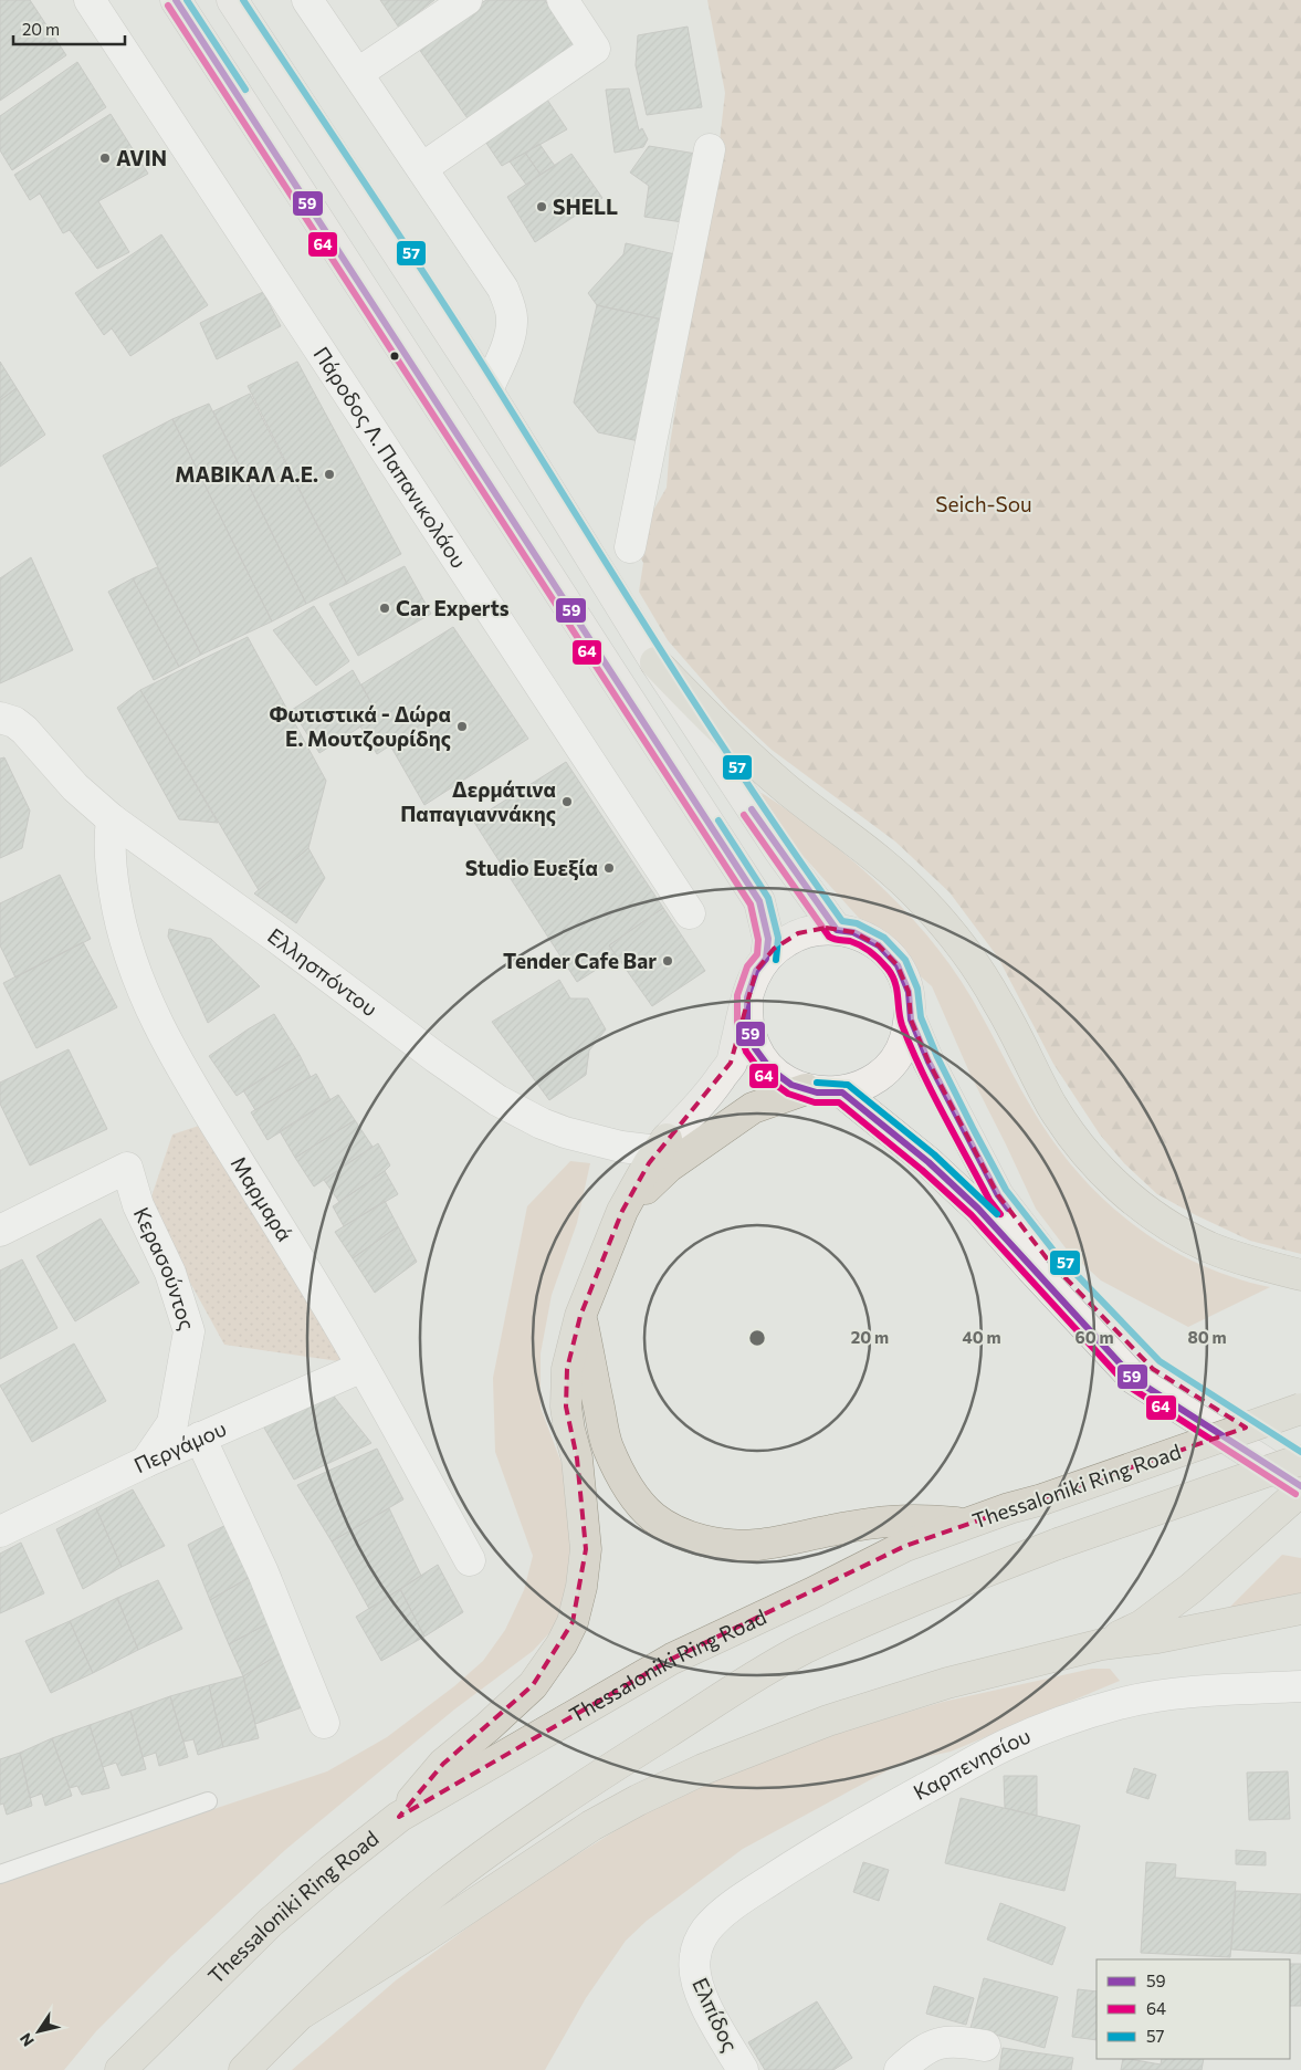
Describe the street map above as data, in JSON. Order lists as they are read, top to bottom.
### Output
{
  "streets": {
    "highway": ["Thessaloniki Ring Road"],
    "street": [
      "Πάροδος Λ. Παπανικολάου",
      "Ελλησπόντου",
      "Μαρμαρά",
      "Κερασούντος",
      "Περγάμου",
      "Καρπενησίου",
      "Ελπίδος"
    ]
  },
  "crossings": [
    ["Ελλησπόντου", "Μαρμαρά"],
    ["Μαρμαρά", "Περγάμου"],
    ["Κερασούντος", "Περγάμου"],
    ["Καρπενησίου", "Ελπίδος"]
  ],
  "parks": ["Seich-Sou"],
  "places": [
    "AVIN",
    "SHELL",
    "ΜΑΒΙΚΑΛ Α.Ε.",
    "Car Experts",
    "Φωτιστικά - Δώρα Ε. Μουτζουρίδης",
    "Δερμάτινα Παπαγιαννάκης",
    "Studio Ευεξία",
    "Tender Cafe Bar"
  ],
  "lines": ["transit line 59", "transit line 57", "transit line 64"],
  "legend": ["59", "64", "57"],
  "scale_bar": "20 m",
  "north": "bottom left",
  "rings": [
    "20 m",
    "40 m",
    "60 m",
    "80 m"
  ]
}
